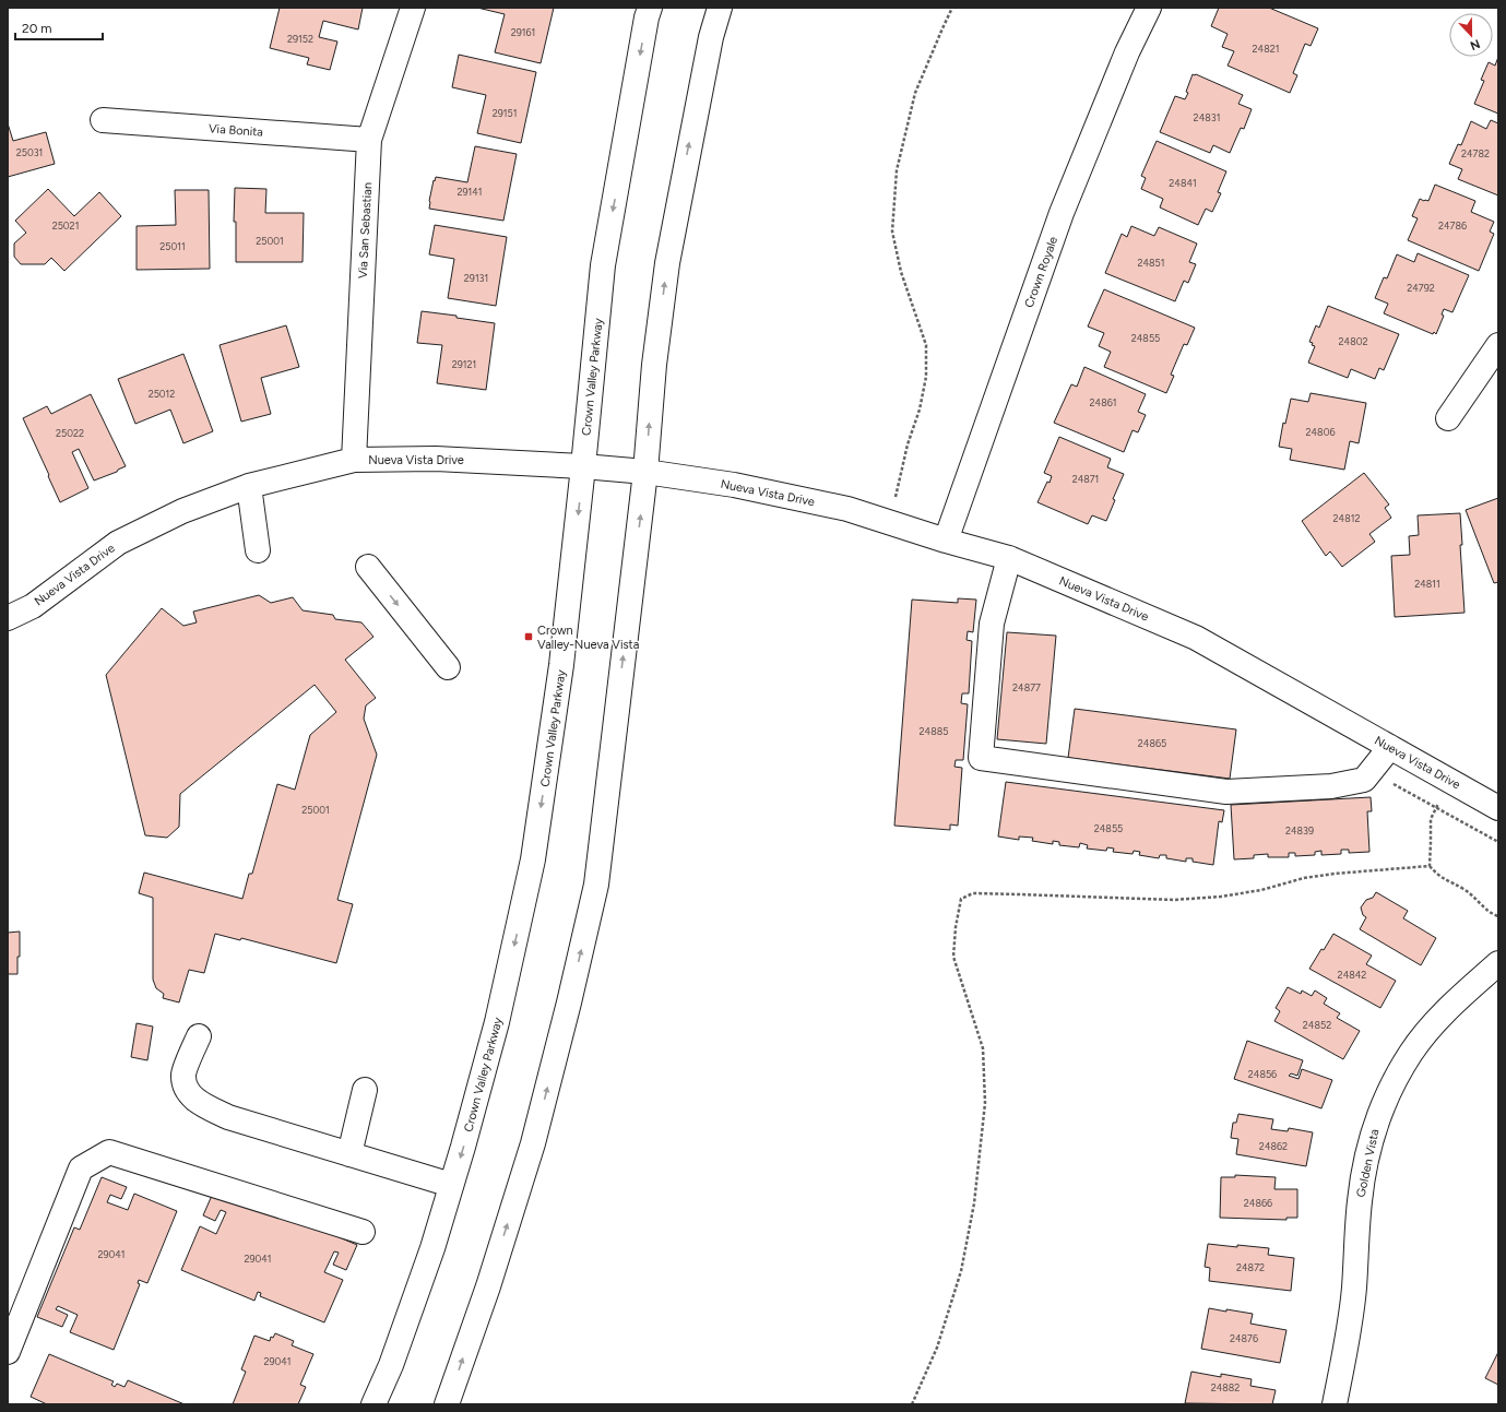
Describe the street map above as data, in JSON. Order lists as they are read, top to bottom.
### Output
{
  "streets": {
    "street": [
      "Via Bonita",
      "Via San Sebastian",
      "Crown Royale",
      "Crown Valley Parkway",
      "Nueva Vista Drive",
      "Golden Vista"
    ]
  },
  "crossings": [
    ["Via Bonita", "Via San Sebastian"],
    ["Via San Sebastian", "Nueva Vista Drive"],
    ["Crown Royale", "Nueva Vista Drive"],
    ["Crown Valley Parkway", "Nueva Vista Drive"]
  ],
  "places": {
    "transit": ["Crown Valley-Nueva Vista"]
  },
  "house_numbers": [
    "29161",
    "29152",
    "24821",
    "29151",
    "24831",
    "25031",
    "24782",
    "24841",
    "29141",
    "25021",
    "24786",
    "25001",
    "25011",
    "24851",
    "29131",
    "24792",
    "24855",
    "24802",
    "29121",
    "25012",
    "24861",
    "24806",
    "25022",
    "24871",
    "24812",
    "24811",
    "24877",
    "24885",
    "24865",
    "25001",
    "24855",
    "24839",
    "24842",
    "24852",
    "24856",
    "24862",
    "24866",
    "29041",
    "29041",
    "24872",
    "24876",
    "29041",
    "24882"
  ],
  "scale_bar": "20 m",
  "north": "bottom"
}
